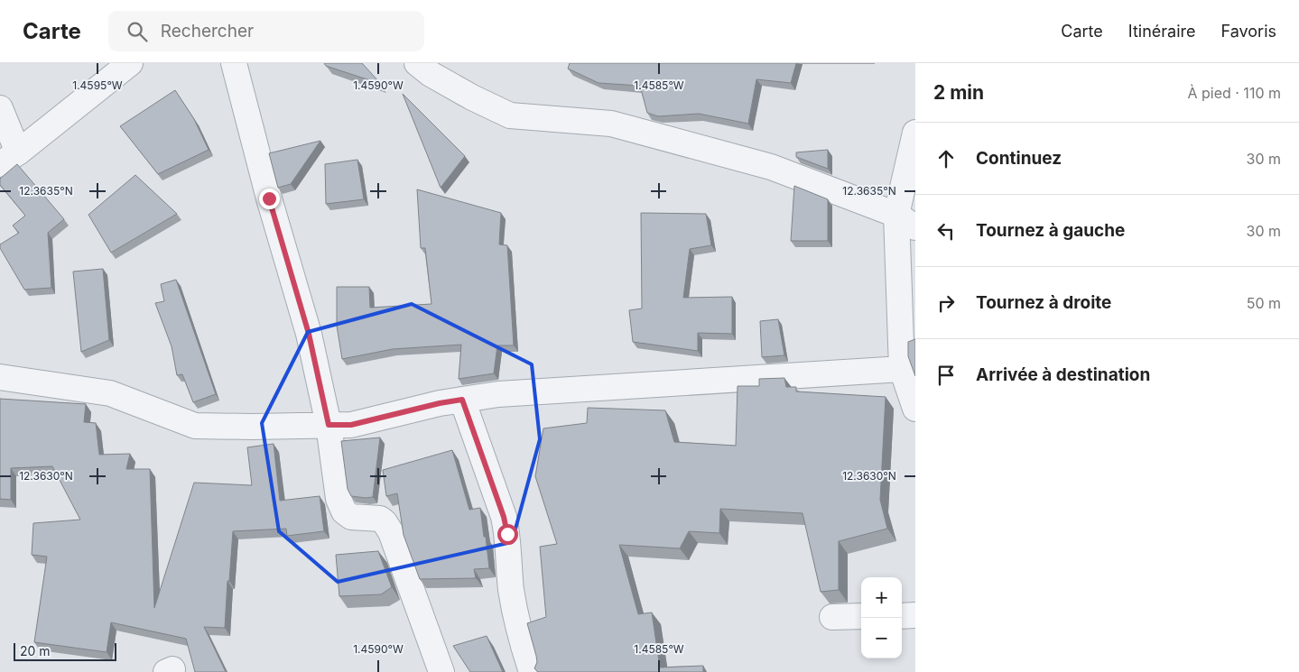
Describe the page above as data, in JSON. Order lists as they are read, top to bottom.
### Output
{
  "scale_bar": "20 m",
  "page": {
    "header": "Carte",
    "search": "Rechercher",
    "nav": ["Carte", "Itinéraire", "Favoris"],
    "heading": ["2 min", "À pied · 110 m"],
    "list": [
      ["Continuez", "30 m"],
      ["Tournez à gauche", "30 m"],
      ["Tournez à droite", "50 m"],
      "Arrivée à destination"
    ],
    "map_buttons": ["+", "−"],
    "scale": "20 m"
  },
  "coordinates": [
    "1.4595°W",
    "1.4590°W",
    "1.4585°W",
    "12.3635°N",
    "12.3630°N"
  ]
}
